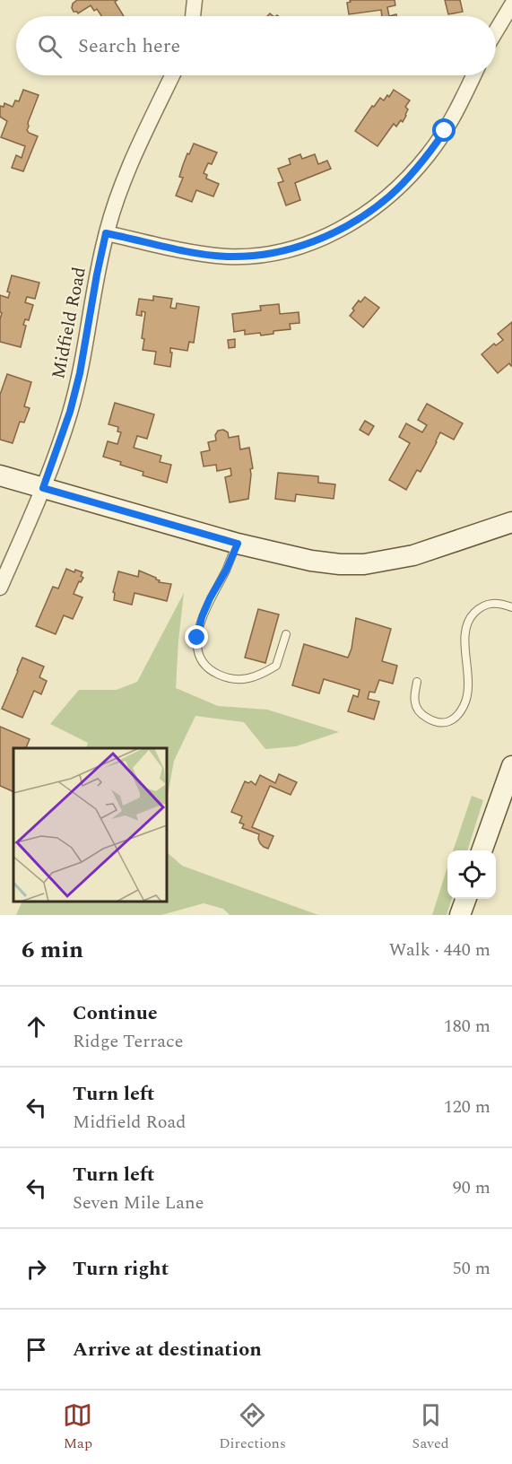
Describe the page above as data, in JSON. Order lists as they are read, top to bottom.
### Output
{
  "streets": {
    "street": ["Midfield Road"]
  },
  "page": {
    "search": "Search here",
    "heading": ["6 min", "Walk · 440 m"],
    "list": [
      ["Continue", "Ridge Terrace", "180 m"],
      ["Turn left", "Midfield Road", "120 m"],
      ["Turn left", "Seven Mile Lane", "90 m"],
      ["Turn right", "50 m"],
      "Arrive at destination"
    ],
    "nav": ["Map", "Directions", "Saved"]
  }
}
